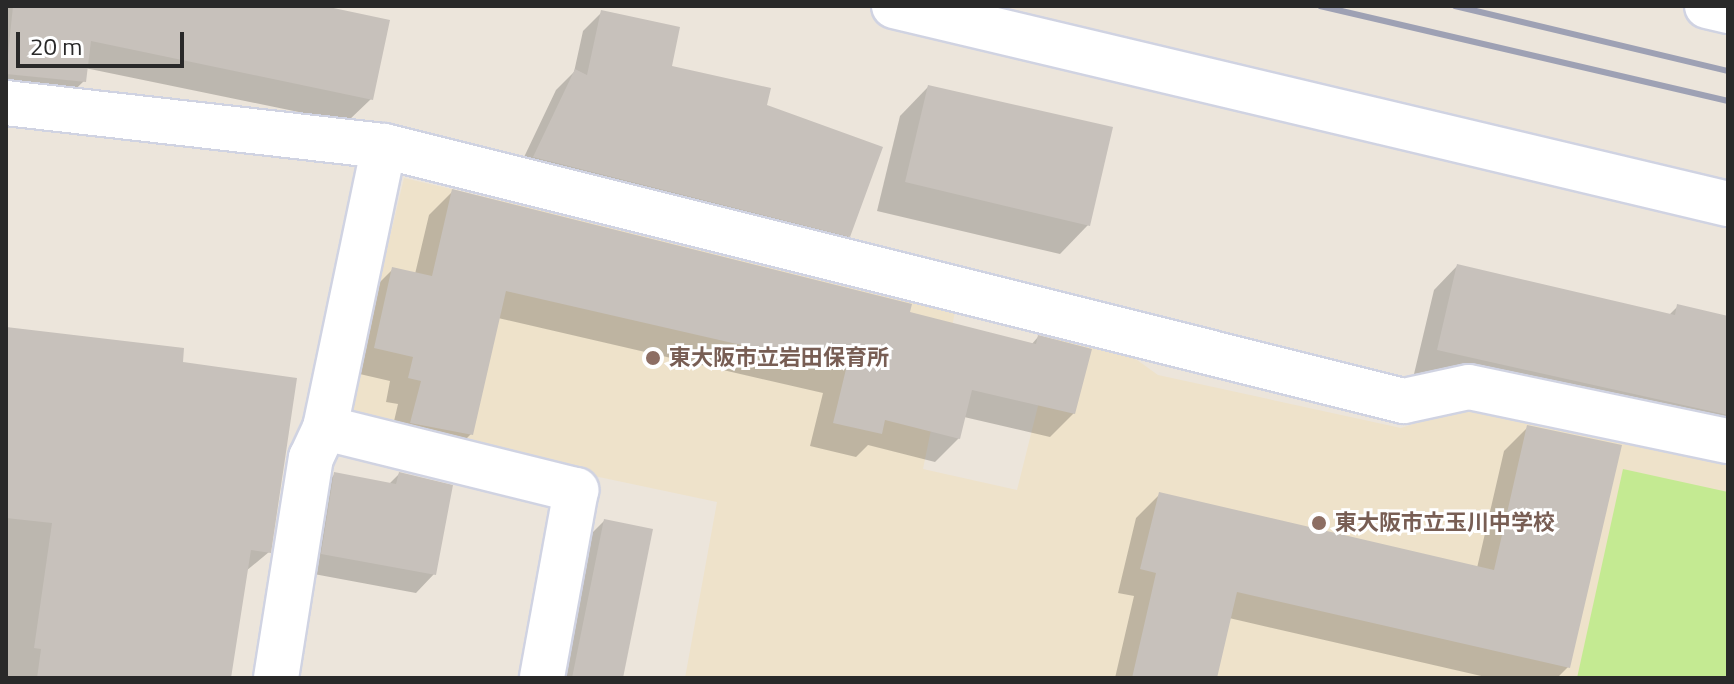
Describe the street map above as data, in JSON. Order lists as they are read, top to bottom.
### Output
{
  "places": ["東大阪市立岩田保育所", "東大阪市立玉川中学校"],
  "scale_bar": "20 m"
}
